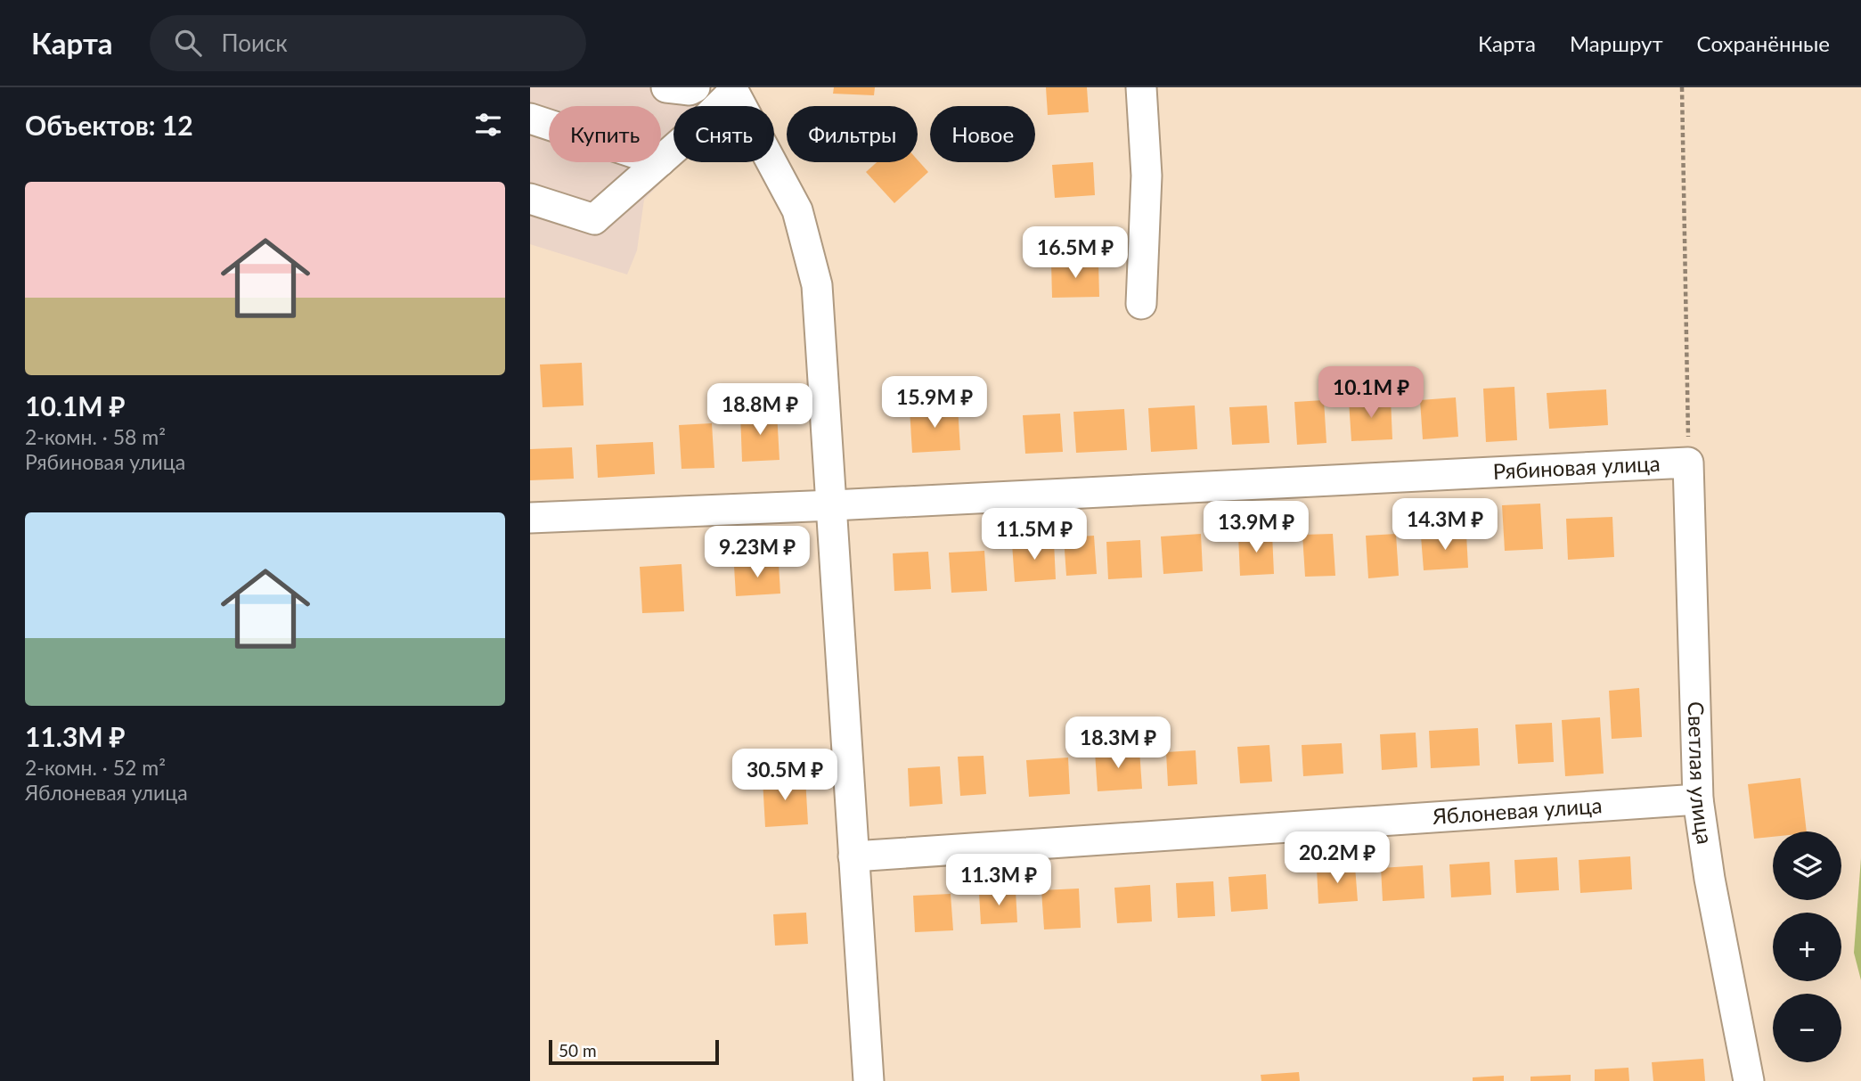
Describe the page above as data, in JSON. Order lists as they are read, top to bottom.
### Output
{
  "streets": {
    "street": ["Рябиновая улица", "Светлая улица", "Яблоневая улица"]
  },
  "crossings": [
    ["Рябиновая улица", "Светлая улица"],
    ["Светлая улица", "Яблоневая улица"]
  ],
  "scale_bar": "50 m",
  "page": {
    "header": "Карта",
    "search": "Поиск",
    "nav": ["Карта", "Маршрут", "Сохранённые"],
    "heading": "Объектов: 12",
    "chip": [
      "Купить",
      "Снять",
      "Фильтры",
      "Новое"
    ],
    "list": [
      {
        "name": "10.1M ₽",
        "note": "2-комн. · 58 m² · Рябиновая улица"
      },
      {
        "name": "11.3M ₽",
        "note": "2-комн. · 52 m² · Яблоневая улица"
      }
    ],
    "price": [
      "16.5M ₽",
      "10.1M ₽",
      "15.9M ₽",
      "18.8M ₽",
      "14.3M ₽",
      "13.9M ₽",
      "11.5M ₽",
      "9.23M ₽",
      "18.3M ₽",
      "30.5M ₽",
      "20.2M ₽",
      "11.3M ₽"
    ],
    "map_buttons": ["+", "−"],
    "scale": "50 m"
  }
}
